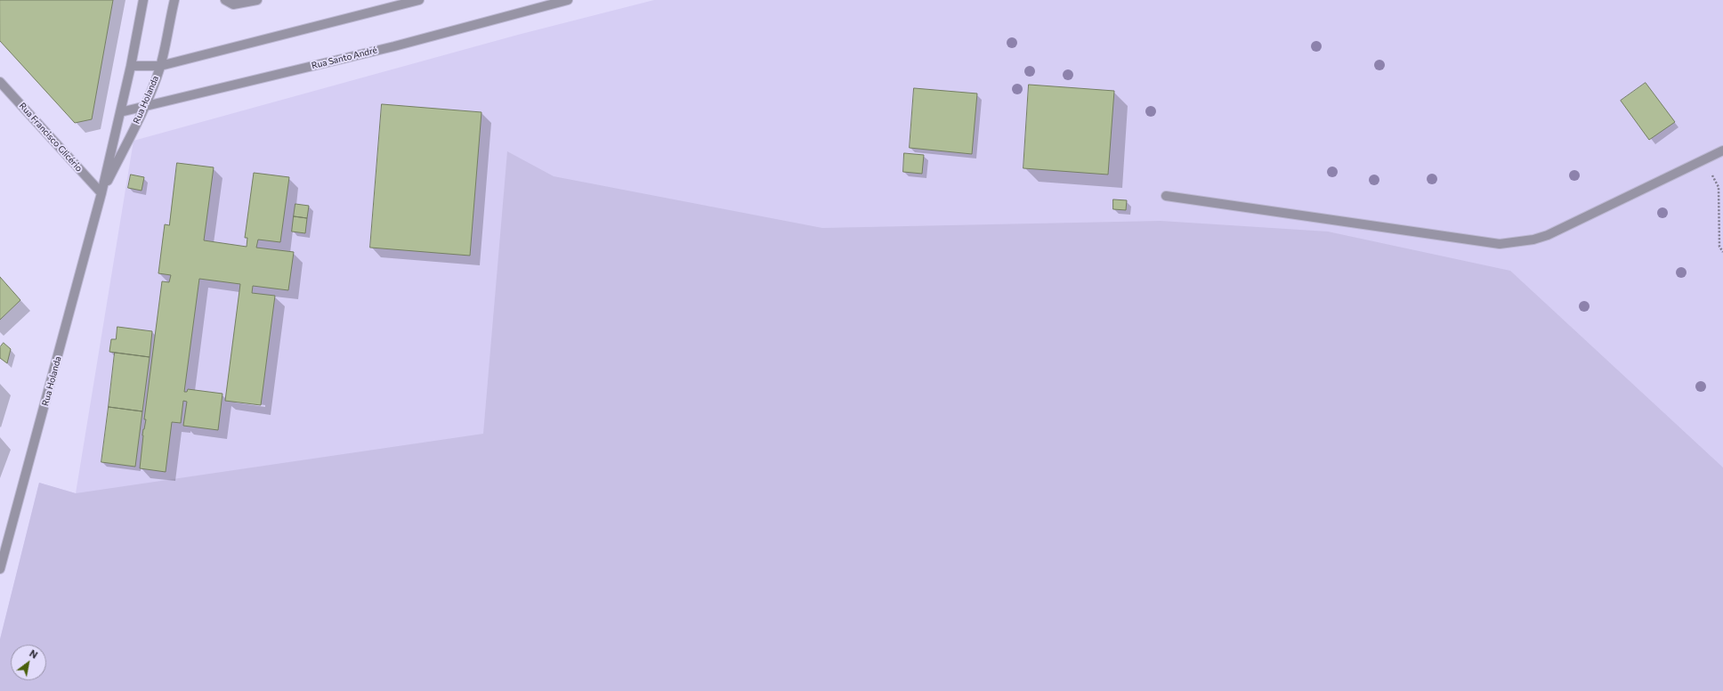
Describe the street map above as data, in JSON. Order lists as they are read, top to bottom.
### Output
{
  "streets": {
    "street": ["Rua Santo André", "Rua Holanda", "Rua Francisco Glicério"]
  },
  "crossings": [
    ["Rua Santo André", "Rua Holanda"],
    ["Rua Holanda", "Rua Francisco Glicério"]
  ],
  "north": "top right"
}
